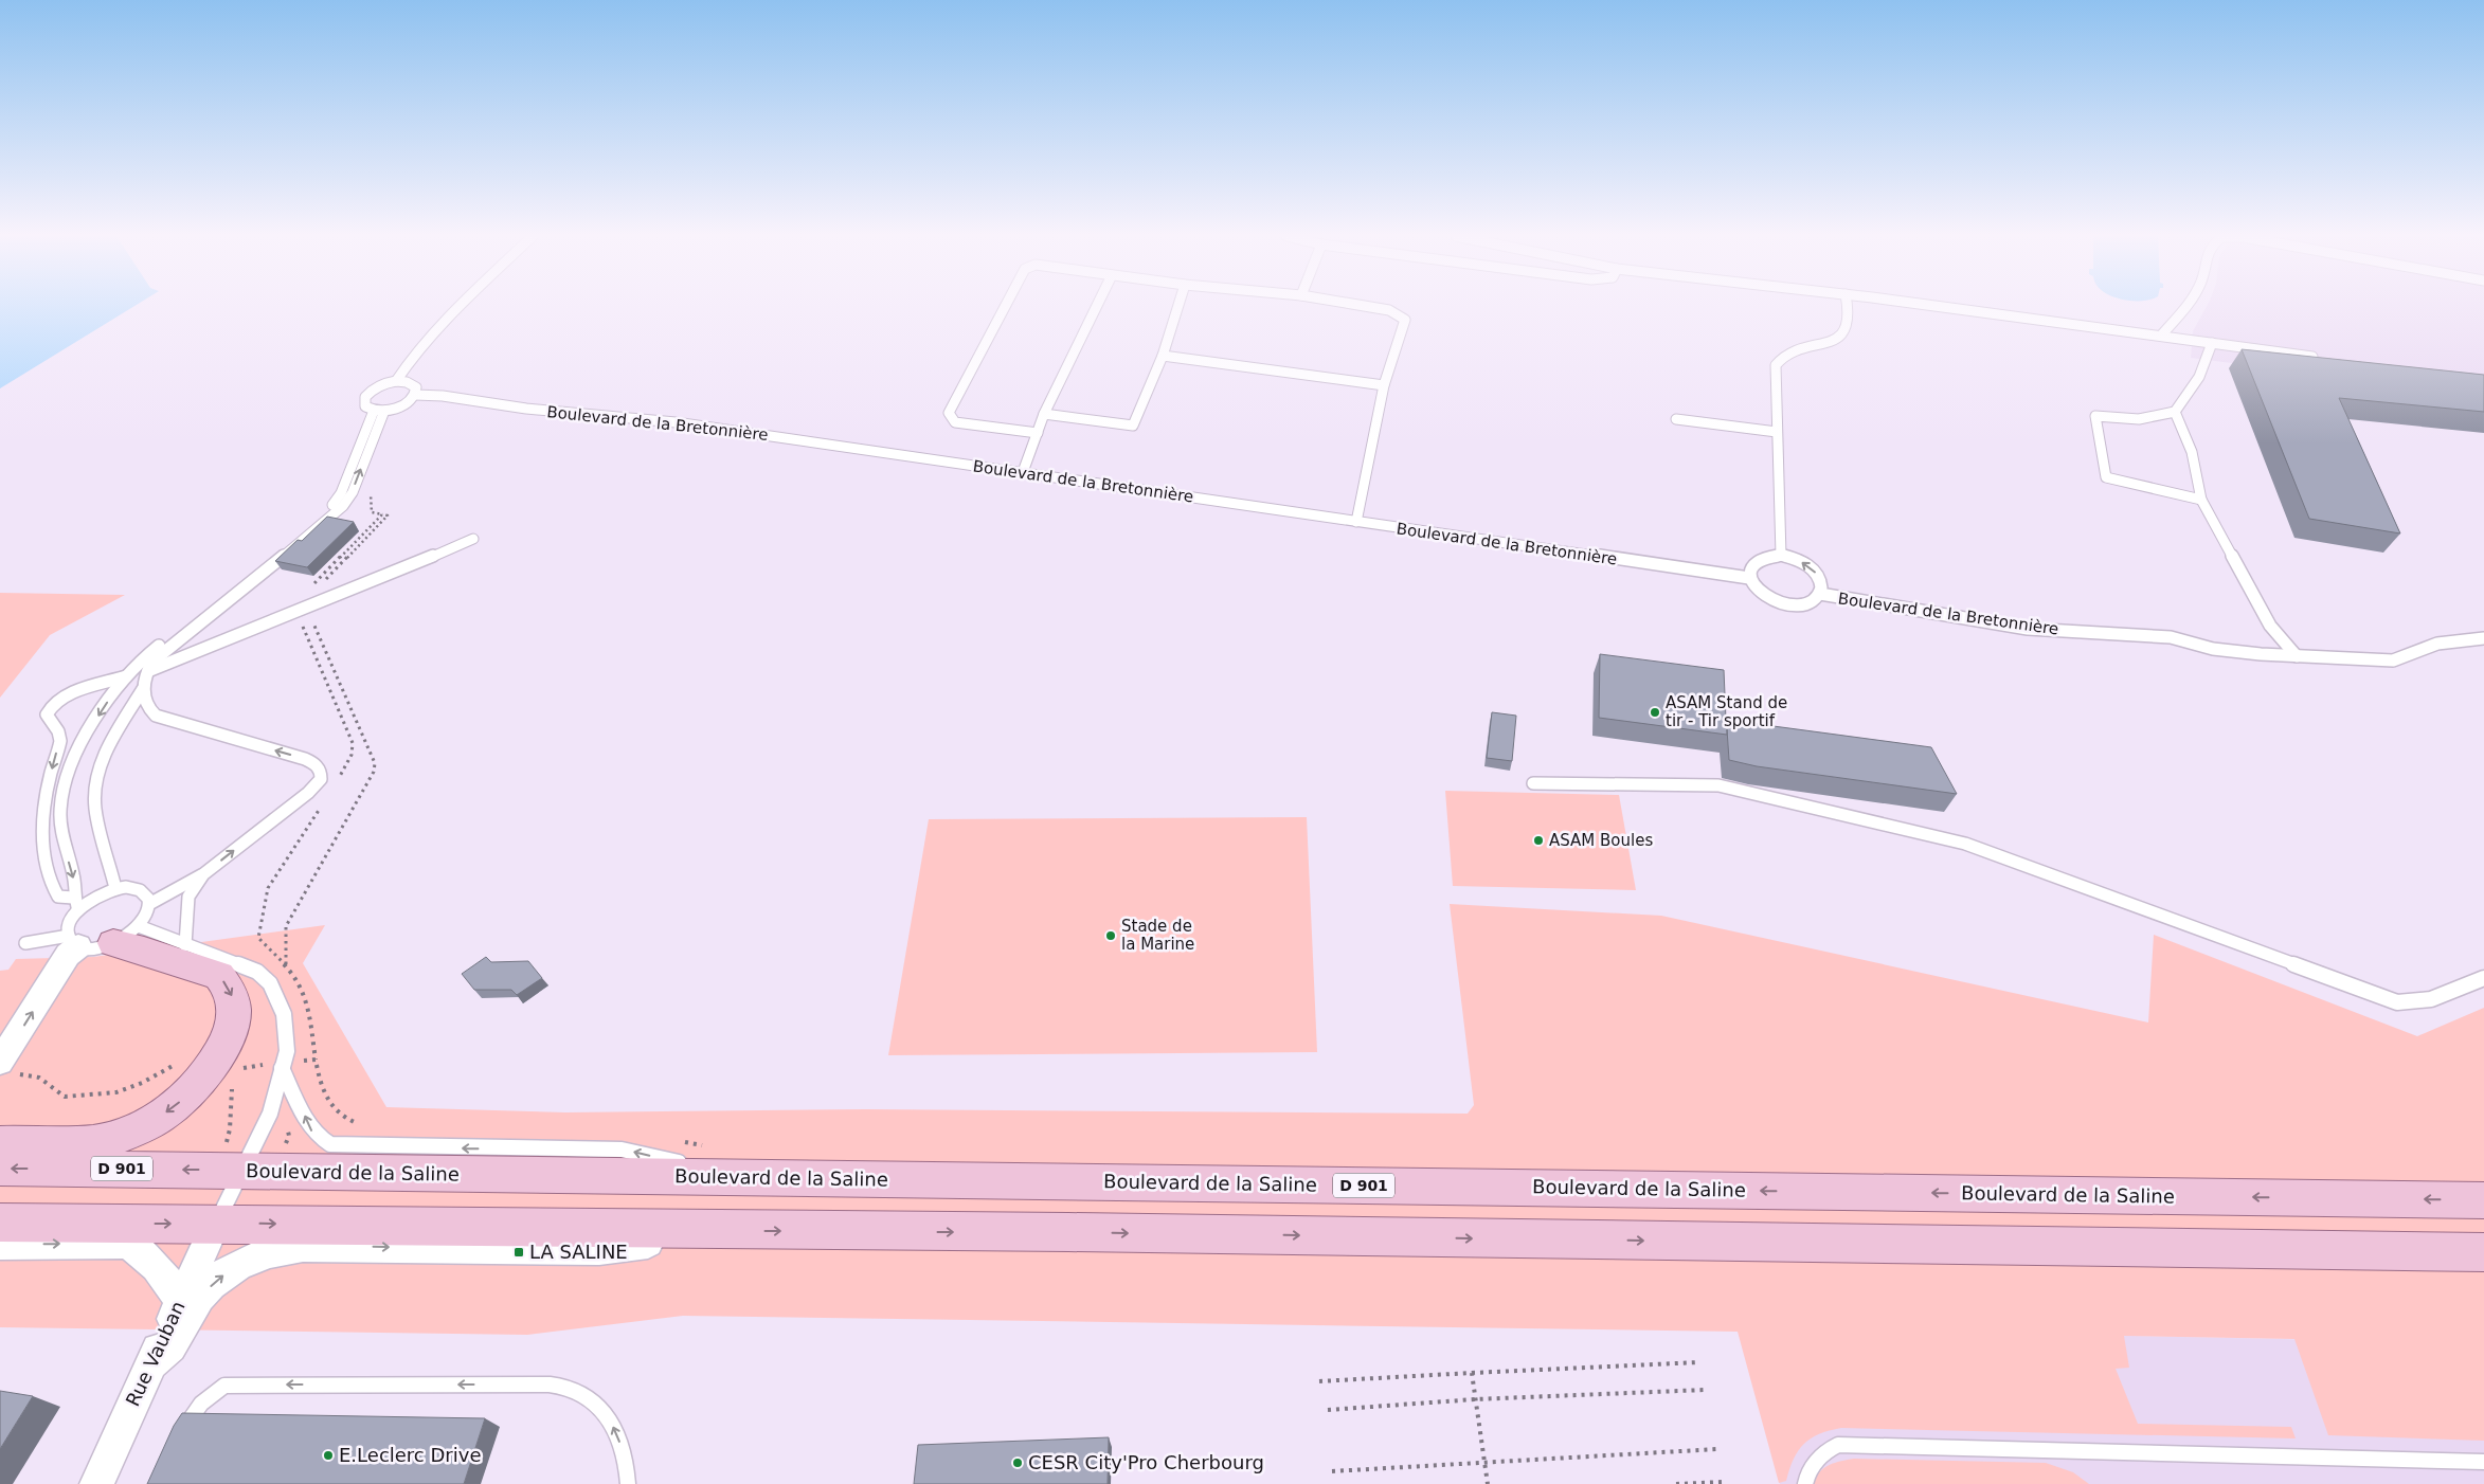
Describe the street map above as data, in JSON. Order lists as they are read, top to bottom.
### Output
{
  "streets": {
    "main road": ["D 901", "Boulevard de la Saline"],
    "street": ["Rue Vauban"],
    "lane": ["Boulevard de la Bretonnière"]
  },
  "places": {
    "other": [
      "ASAM Stand de tir - Tir sportif",
      "ASAM Boules",
      "Stade de la Marine",
      "E.Leclerc Drive",
      "CESR City'Pro Cherbourg"
    ],
    "transit": ["LA SALINE"]
  }
}
